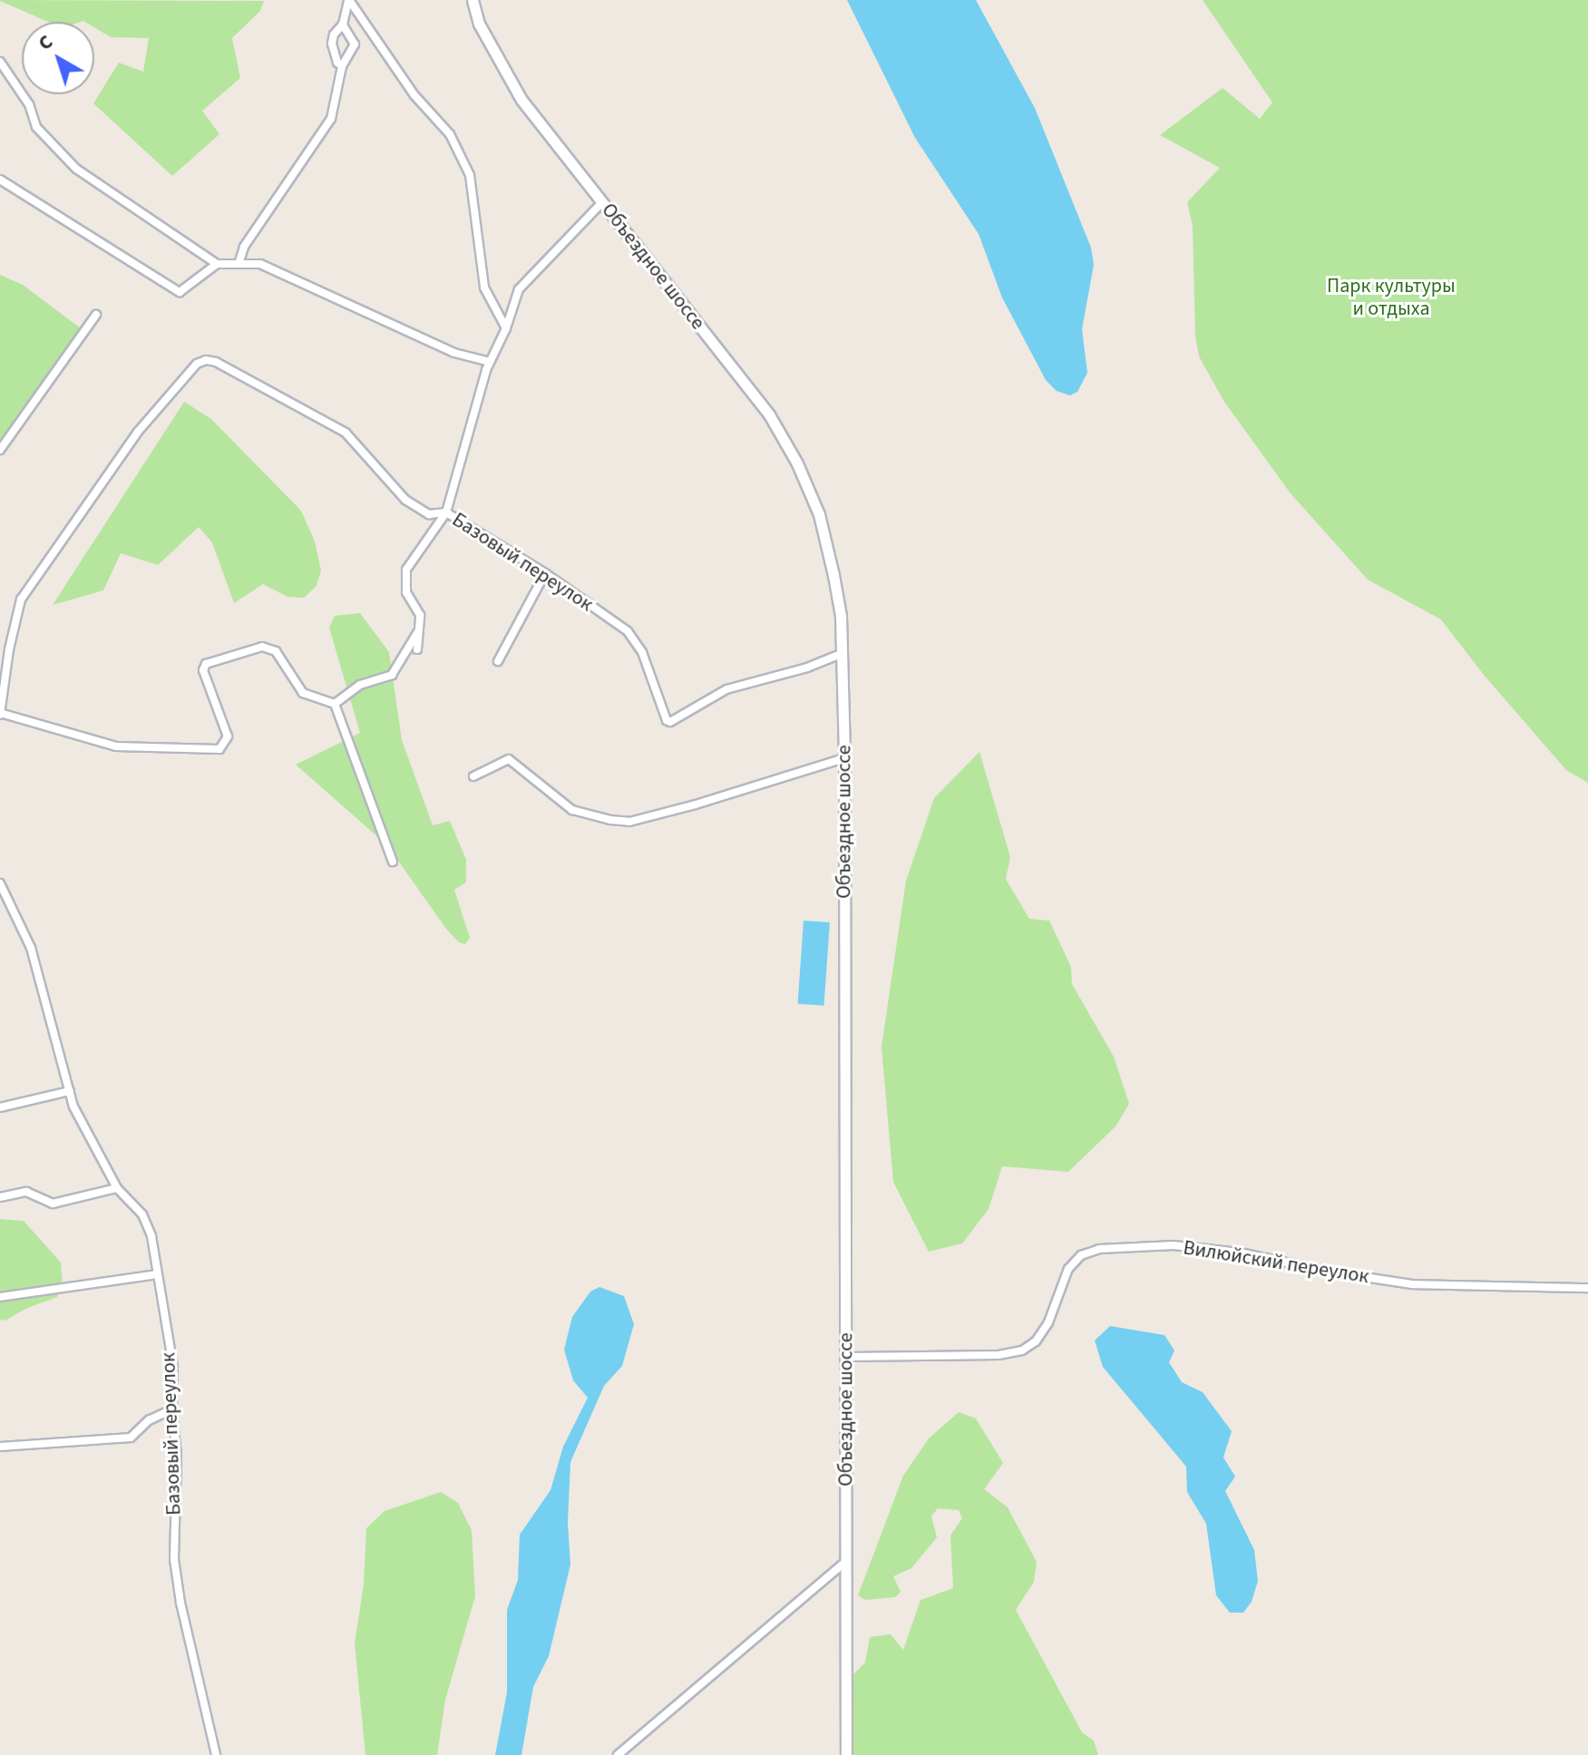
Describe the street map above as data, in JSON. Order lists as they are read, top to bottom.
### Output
{
  "streets": {
    "main road": ["Объездное шоссе"],
    "street": ["Базовый переулок", "Вилюйский переулок"]
  },
  "crossings": [
    ["Объездное шоссе", "Базовый переулок"],
    ["Объездное шоссе", "Вилюйский переулок"]
  ],
  "parks": ["Парк культуры и отдыха"],
  "north": "top left"
}
